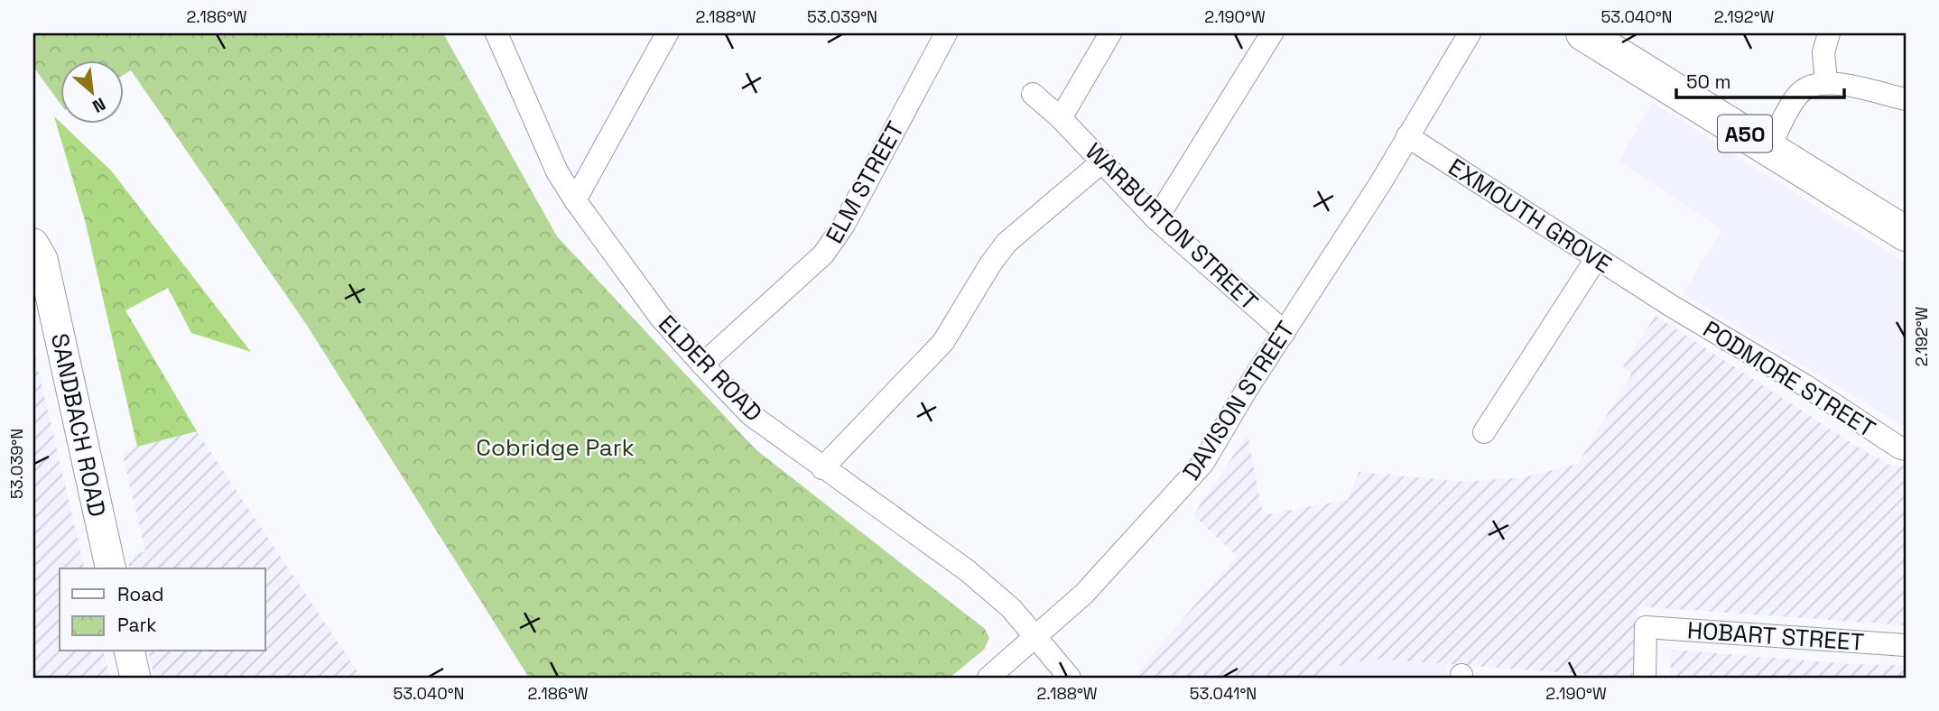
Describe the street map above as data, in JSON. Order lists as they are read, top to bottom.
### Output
{
  "streets": {
    "main road": ["A50"],
    "street": [
      "ELM STREET",
      "EXMOUTH GROVE",
      "WARBURTON STREET",
      "ELDER ROAD",
      "PODMORE STREET",
      "DAVISON STREET",
      "SANDBACH ROAD",
      "HOBART STREET"
    ]
  },
  "crossings": [
    ["ELM STREET", "ELDER ROAD"],
    ["EXMOUTH GROVE", "PODMORE STREET"],
    ["EXMOUTH GROVE", "DAVISON STREET"],
    ["WARBURTON STREET", "DAVISON STREET"],
    ["ELDER ROAD", "DAVISON STREET"]
  ],
  "parks": ["Cobridge Park"],
  "legend": ["Road", "Park"],
  "scale_bar": "50 m",
  "north": "bottom right",
  "coordinates": [
    "2.186°W",
    "2.188°W",
    "53.039°N",
    "2.190°W",
    "53.040°N",
    "2.192°W",
    "53.041°N"
  ]
}
